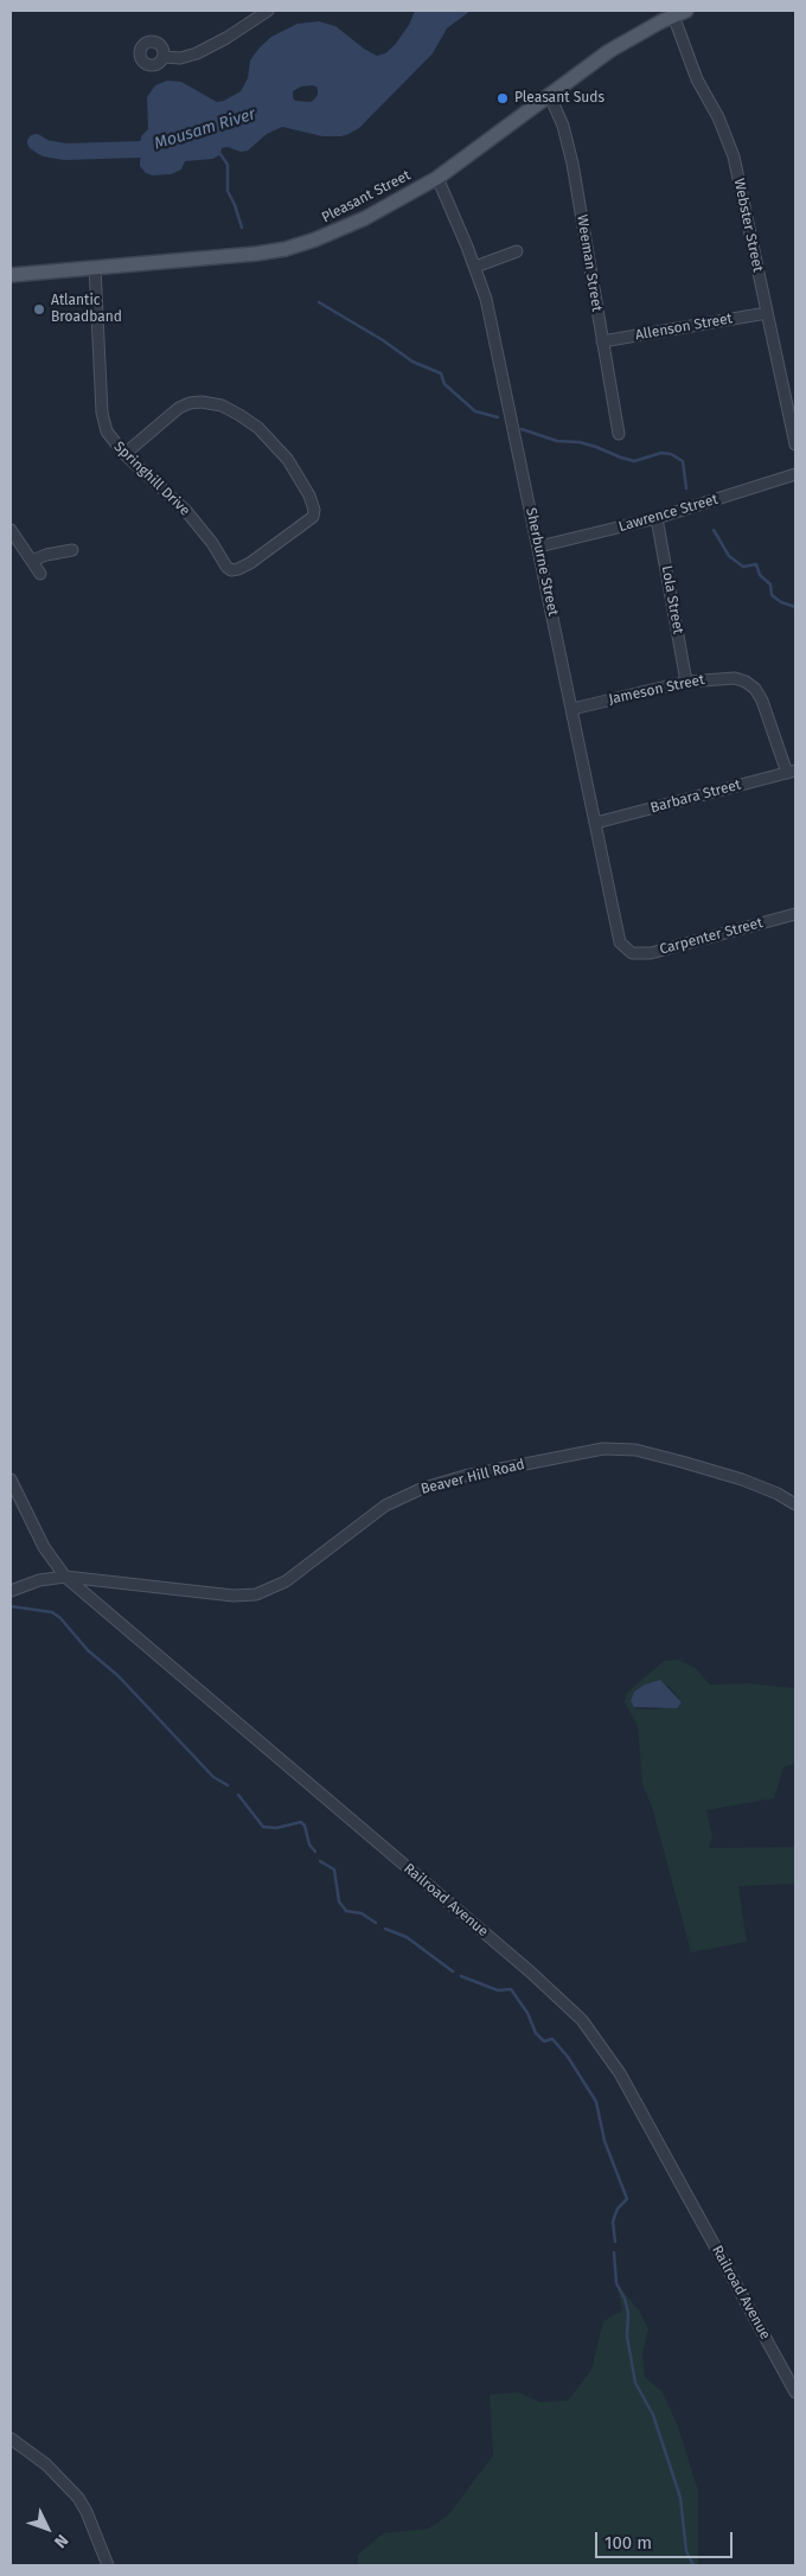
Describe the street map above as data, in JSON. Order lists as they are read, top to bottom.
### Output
{
  "streets": {
    "main road": ["Pleasant Street"],
    "street": [
      "Webster Street",
      "Weeman Street",
      "Allenson Street",
      "Springhill Drive",
      "Lawrence Street",
      "Sherburne Street",
      "Lola Street",
      "Jameson Street",
      "Barbara Street",
      "Carpenter Street",
      "Beaver Hill Road",
      "Railroad Avenue"
    ]
  },
  "crossings": [
    ["Pleasant Street", "Webster Street"],
    ["Pleasant Street", "Weeman Street"],
    ["Pleasant Street", "Springhill Drive"],
    ["Pleasant Street", "Sherburne Street"],
    ["Webster Street", "Allenson Street"],
    ["Weeman Street", "Allenson Street"],
    ["Lawrence Street", "Sherburne Street"],
    ["Lawrence Street", "Lola Street"],
    ["Sherburne Street", "Jameson Street"],
    ["Sherburne Street", "Barbara Street"],
    ["Sherburne Street", "Carpenter Street"],
    ["Lola Street", "Jameson Street"],
    ["Jameson Street", "Barbara Street"],
    ["Beaver Hill Road", "Railroad Avenue"]
  ],
  "water": ["Mousam River"],
  "places": ["Pleasant Suds", "Atlantic Broadband"],
  "scale_bar": "100 m",
  "north": "bottom right"
}
